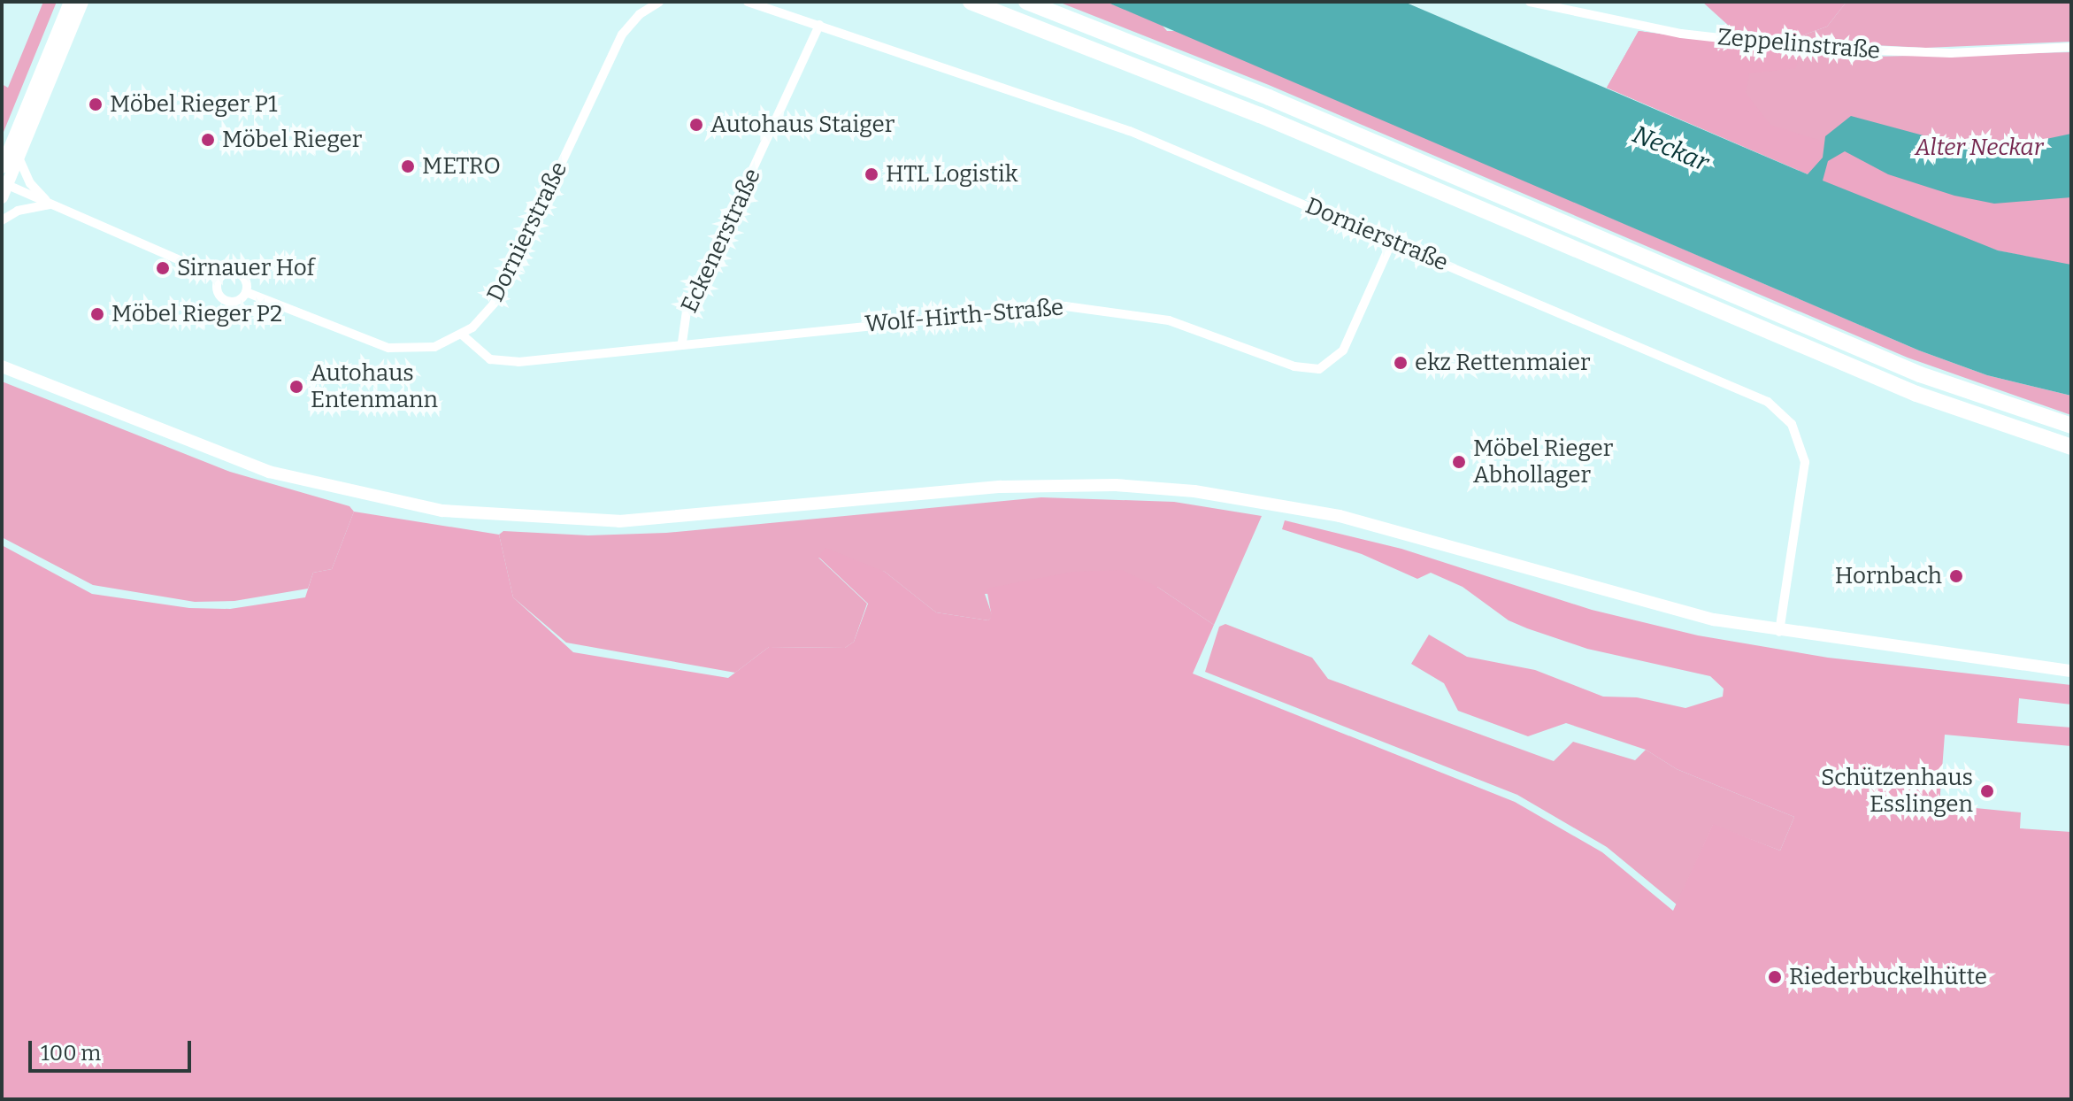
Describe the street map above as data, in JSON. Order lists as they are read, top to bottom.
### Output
{
  "streets": {
    "street": [
      "Zeppelinstraße",
      "Dornierstraße",
      "Eckenerstraße",
      "Wolf-Hirth-Straße"
    ]
  },
  "crossings": [
    ["Dornierstraße", "Eckenerstraße"],
    ["Dornierstraße", "Wolf-Hirth-Straße"],
    ["Eckenerstraße", "Wolf-Hirth-Straße"]
  ],
  "water": ["Neckar"],
  "parks": ["Alter Neckar"],
  "places": [
    "Möbel Rieger P1",
    "Autohaus Staiger",
    "Möbel Rieger",
    "METRO",
    "HTL Logistik",
    "Sirnauer Hof",
    "Möbel Rieger P2",
    "ekz Rettenmaier",
    "Autohaus Entenmann",
    "Möbel Rieger Abhollager",
    "Hornbach",
    "Schützenhaus Esslingen",
    "Riederbuckelhütte"
  ],
  "scale_bar": "100 m"
}
